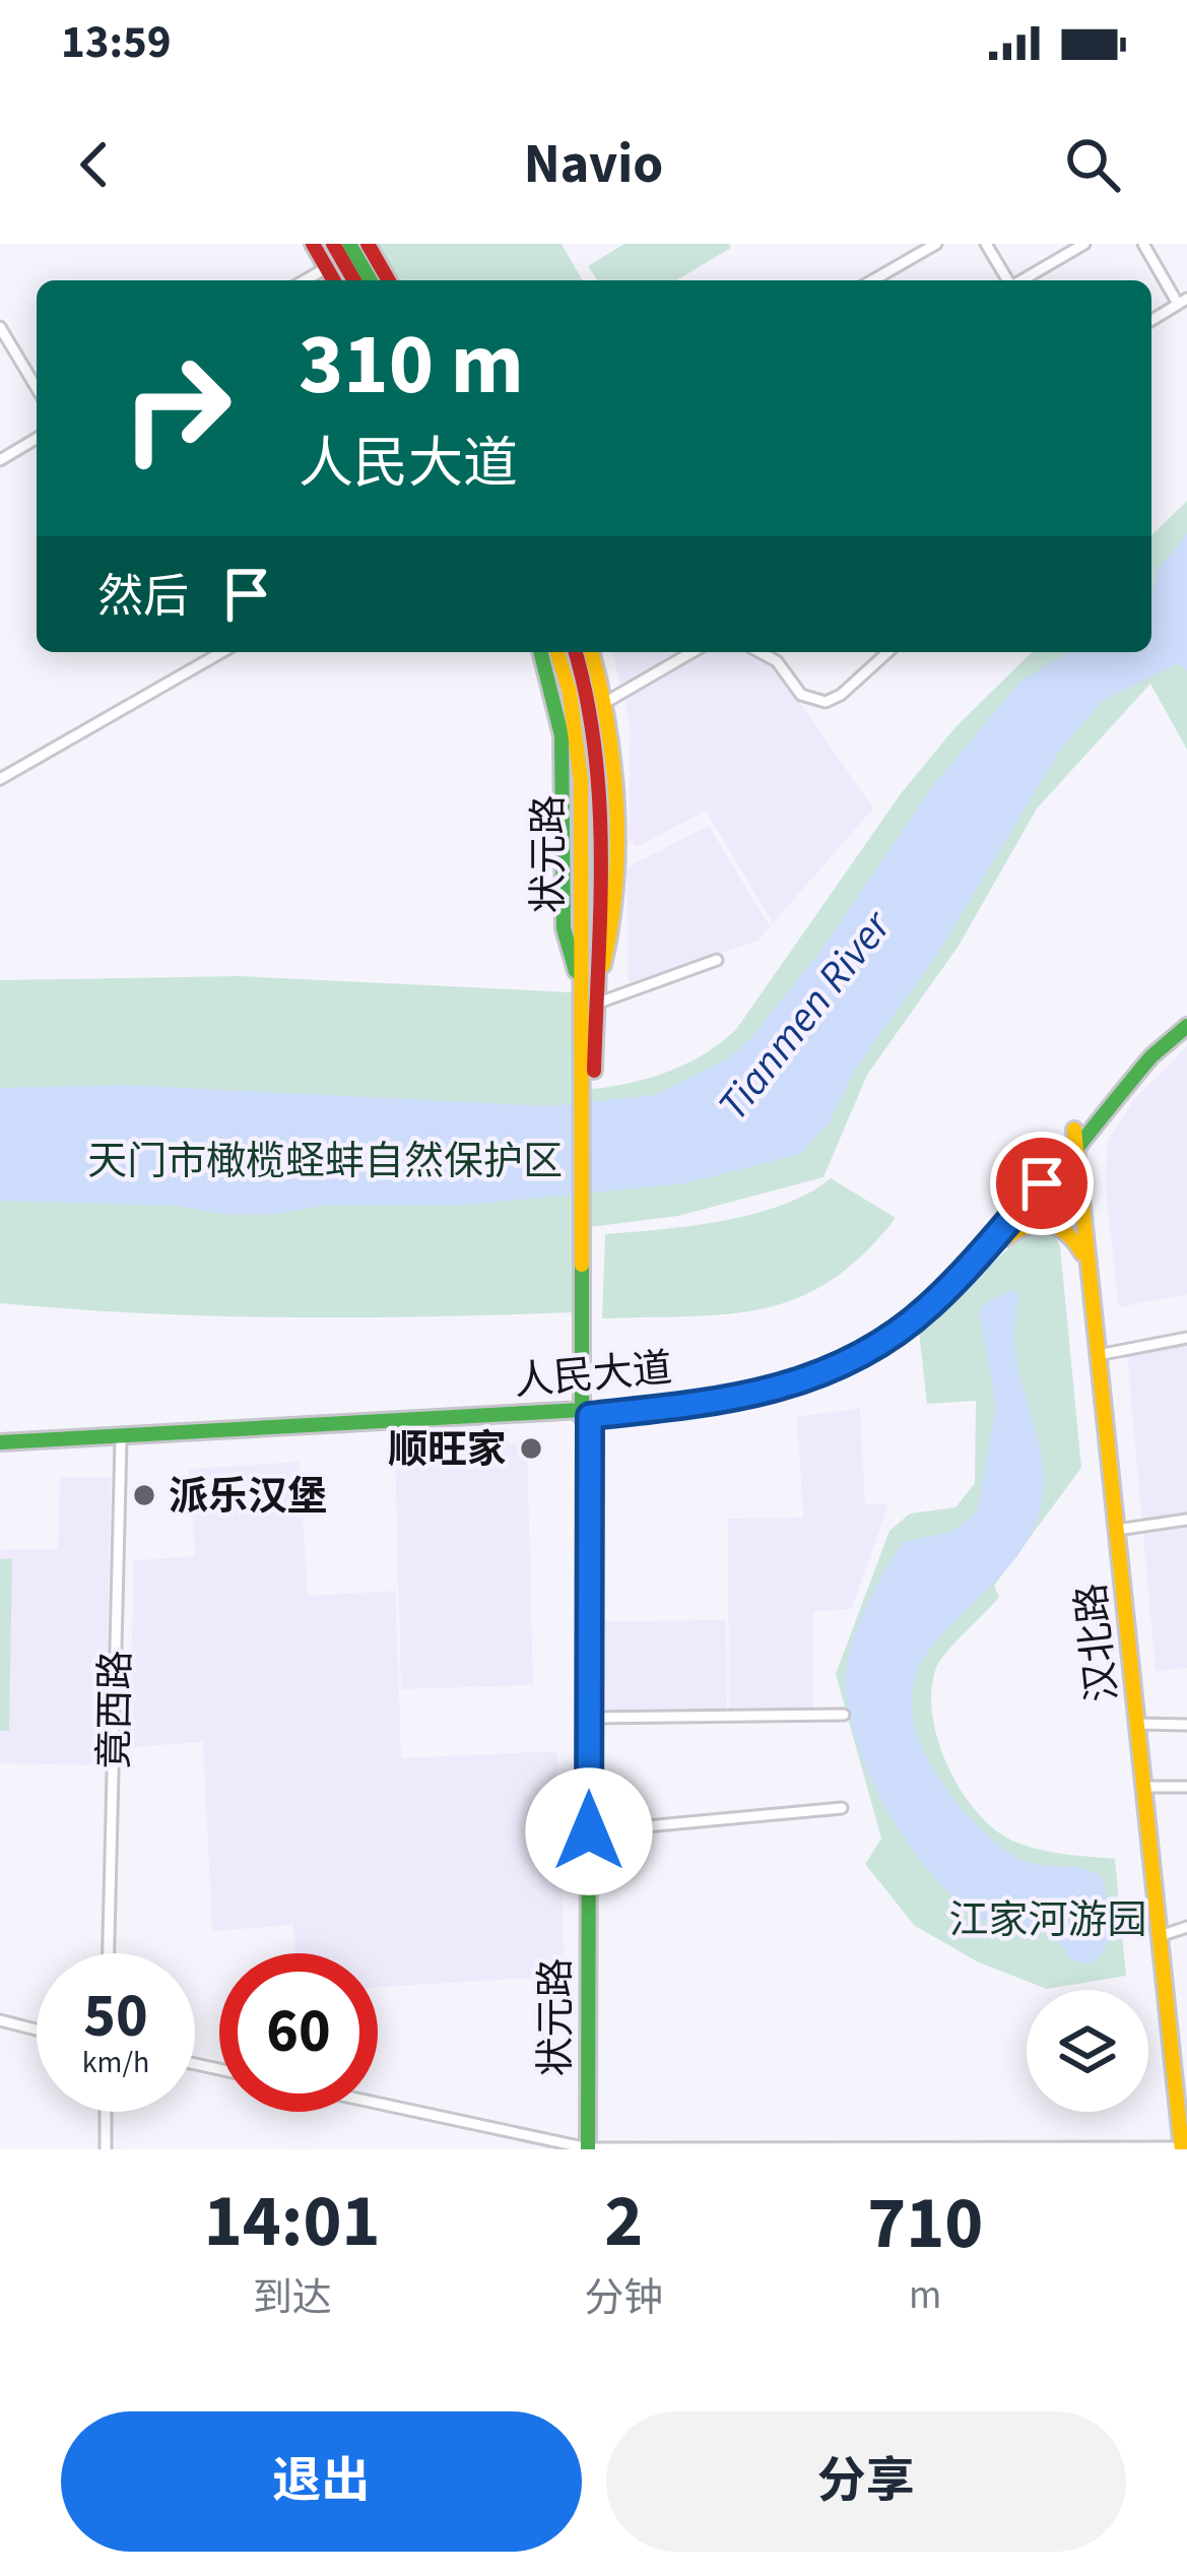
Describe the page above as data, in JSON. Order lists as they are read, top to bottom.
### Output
{
  "streets": {
    "main road": ["状元路", "人民大道", "汉北路"],
    "street": ["竟西路"]
  },
  "crossings": [
    ["状元路", "人民大道"],
    ["人民大道", "汉北路"],
    ["人民大道", "竟西路"]
  ],
  "water": ["Tianmen River"],
  "parks": ["天门市橄榄蛏蚌自然保护区", "江家河游园"],
  "places": ["顺旺家", "派乐汉堡"],
  "page": {
    "status": "13:59",
    "header": "Navio",
    "turn": ["310 m", "人民大道"],
    "then": "然后",
    "speed": "50 km/h",
    "limit": "60",
    "eta": [
      "14:01",
      "到达",
      "2",
      "分钟",
      "710",
      "m"
    ],
    "buttons": ["退出", "分享"]
  }
}
